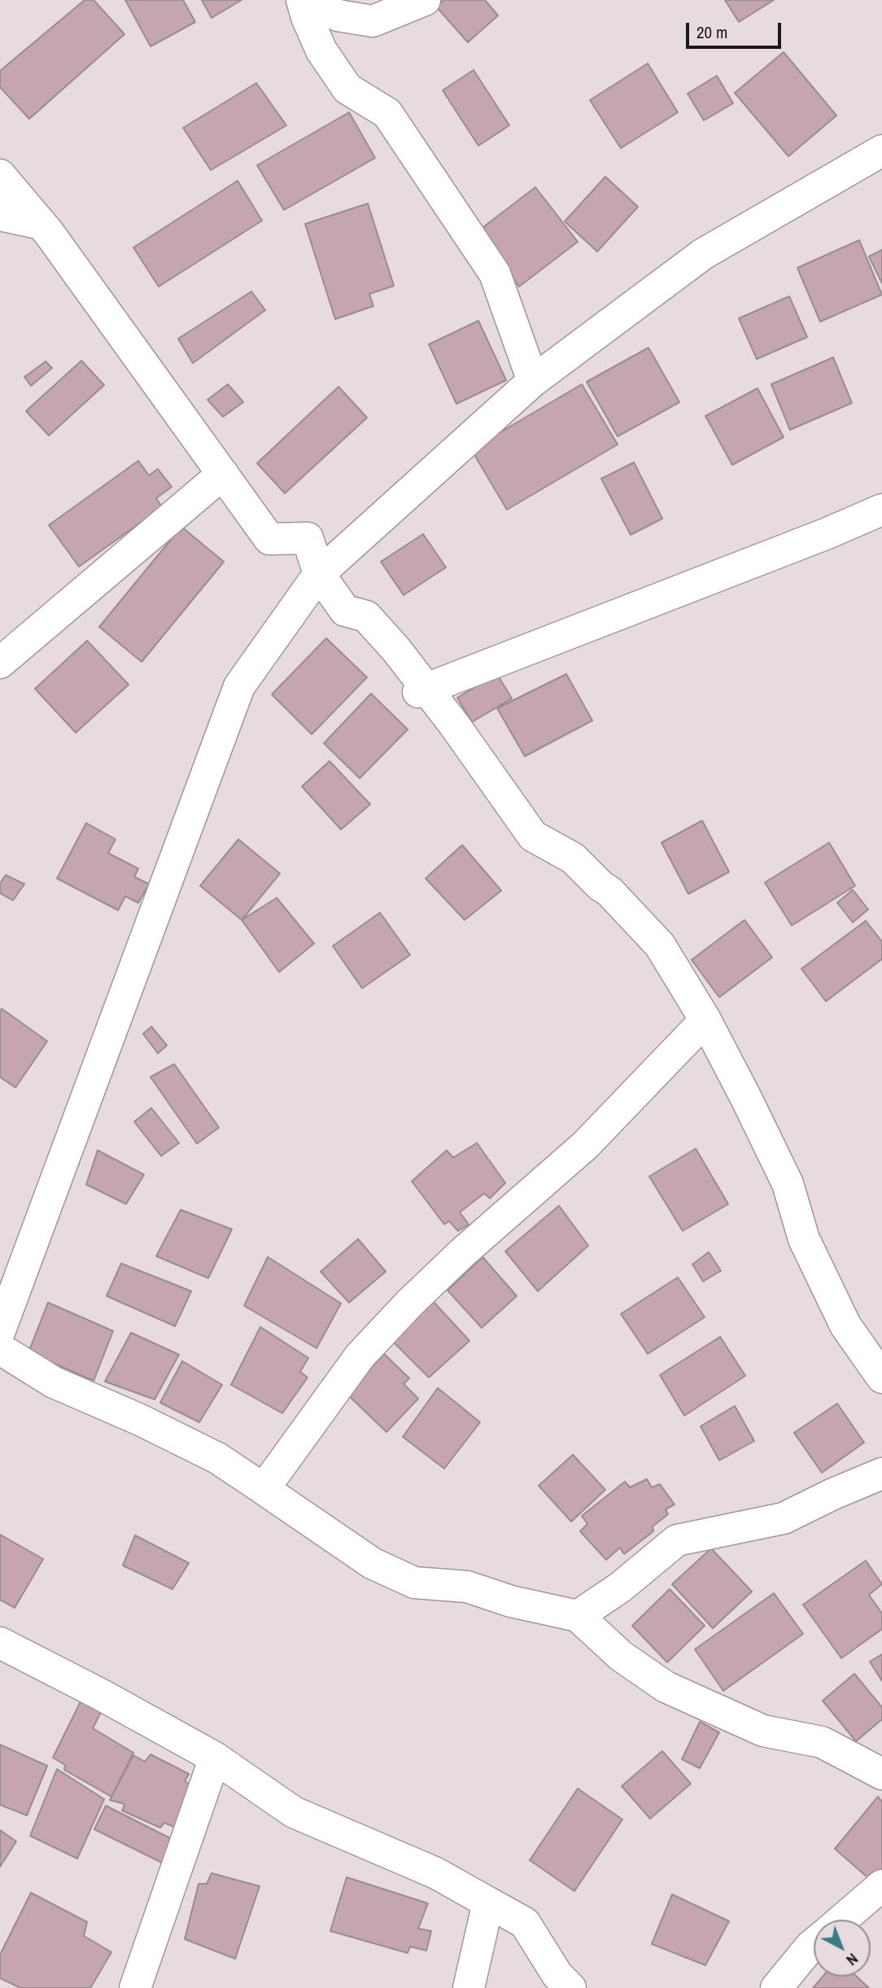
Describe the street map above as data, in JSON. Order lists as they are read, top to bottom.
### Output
{
  "scale_bar": "20 m",
  "north": "bottom right"
}
